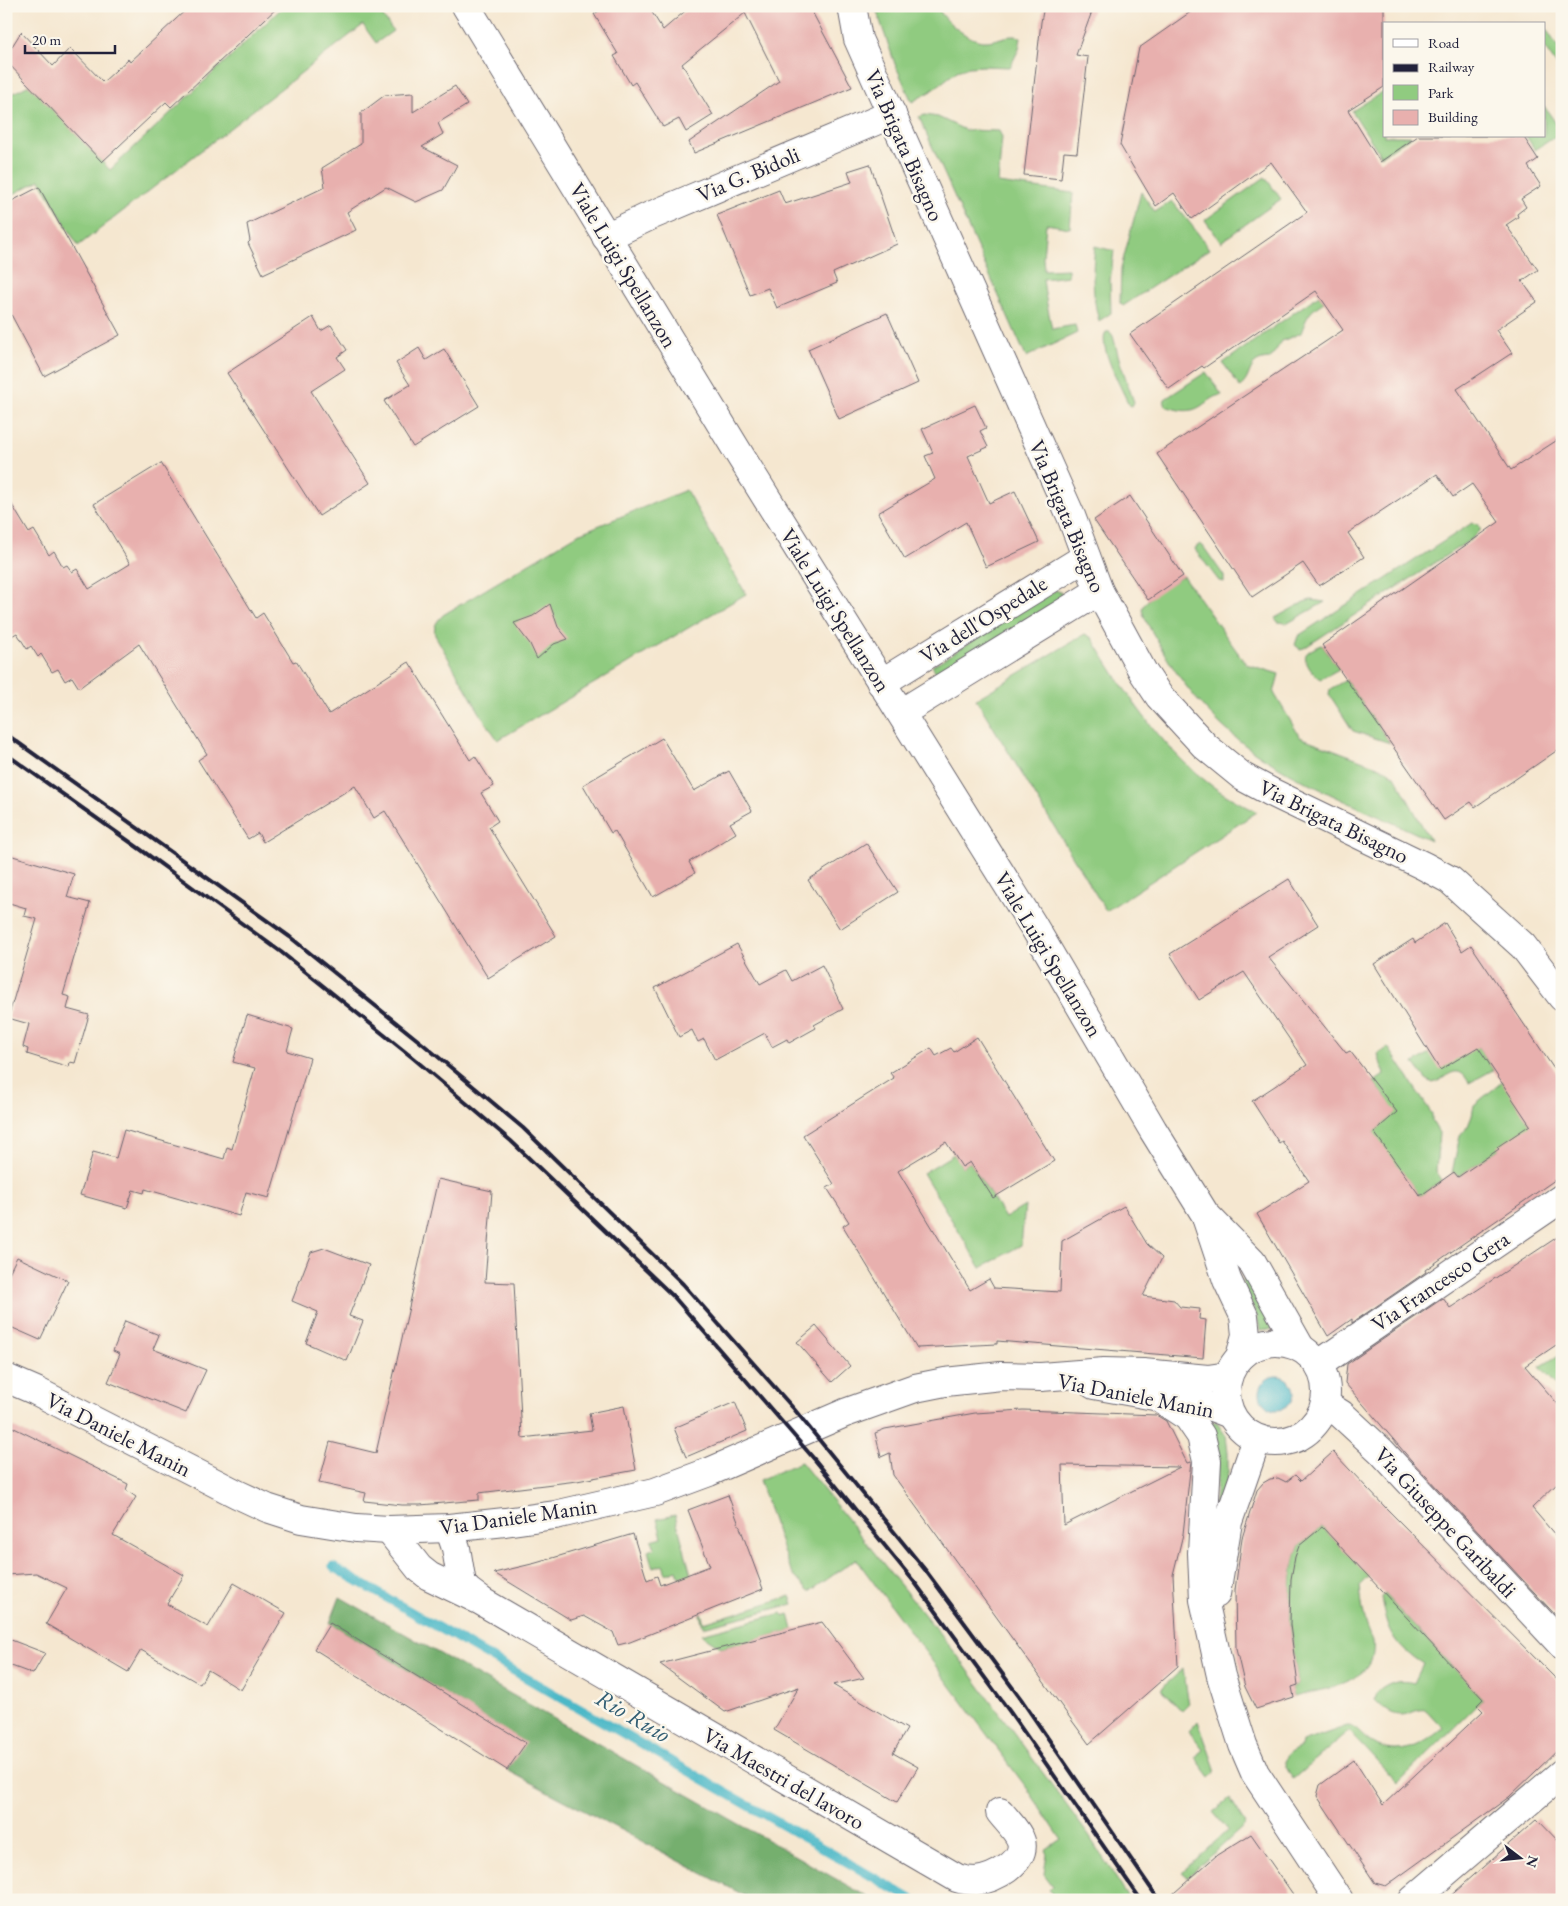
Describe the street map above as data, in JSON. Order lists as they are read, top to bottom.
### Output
{
  "streets": {
    "street": [
      "Via Brigata Bisagno",
      "Via G. Bidoli",
      "Viale Luigi Spellanzon",
      "Via dell'Ospedale",
      "Via Francesco Gera",
      "Via Daniele Manin",
      "Via Giuseppe Garibaldi",
      "Via Maestri del lavoro"
    ]
  },
  "crossings": [
    ["Via Brigata Bisagno", "Via G. Bidoli"],
    ["Via Brigata Bisagno", "Via dell'Ospedale"],
    ["Via G. Bidoli", "Viale Luigi Spellanzon"],
    ["Viale Luigi Spellanzon", "Via dell'Ospedale"],
    ["Viale Luigi Spellanzon", "Via Francesco Gera"],
    ["Viale Luigi Spellanzon", "Via Daniele Manin"],
    ["Viale Luigi Spellanzon", "Via Giuseppe Garibaldi"],
    ["Via Francesco Gera", "Via Daniele Manin"],
    ["Via Francesco Gera", "Via Giuseppe Garibaldi"],
    ["Via Daniele Manin", "Via Giuseppe Garibaldi"],
    ["Via Daniele Manin", "Via Maestri del lavoro"]
  ],
  "water": ["Rio Ruio"],
  "legend": [
    "Road",
    "Railway",
    "Park",
    "Building"
  ],
  "scale_bar": "20 m",
  "north": "right"
}
